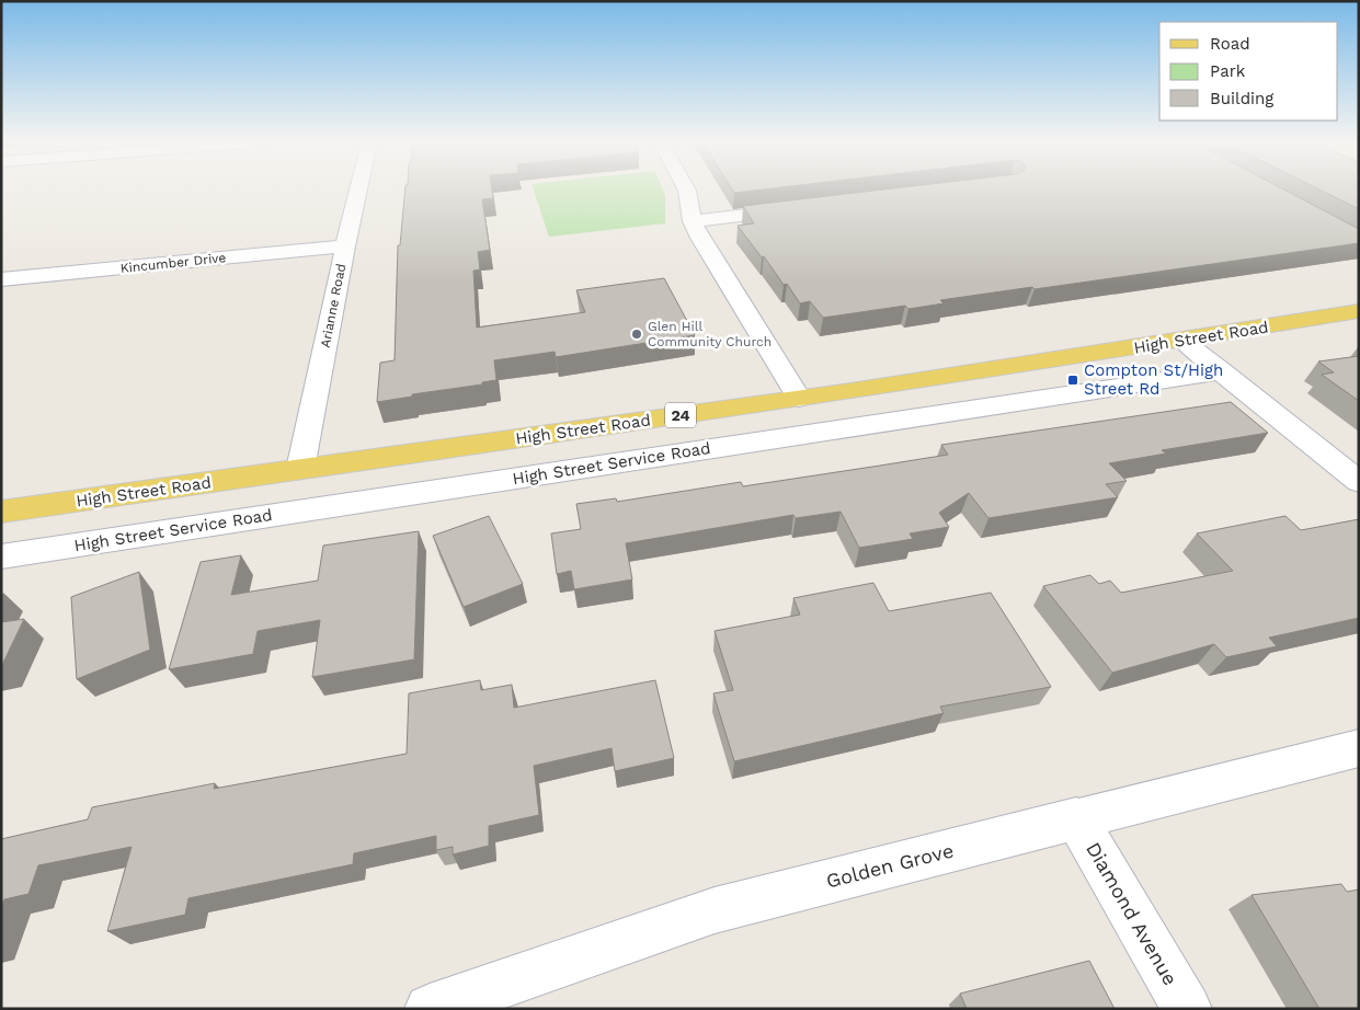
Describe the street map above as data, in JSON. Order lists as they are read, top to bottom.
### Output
{
  "streets": {
    "main road": ["High Street Road", "24"],
    "street": [
      "Kincumber Drive",
      "Arianne Road",
      "High Street Service Road",
      "Golden Grove",
      "Diamond Avenue"
    ]
  },
  "crossings": [
    ["Kincumber Drive", "Arianne Road"],
    ["Arianne Road", "High Street Road"],
    ["Golden Grove", "Diamond Avenue"]
  ],
  "places": {
    "other": ["Glen Hill Community Church"],
    "transit": ["Compton St/High Street Rd"]
  },
  "legend": ["Road", "Park", "Building"]
}
